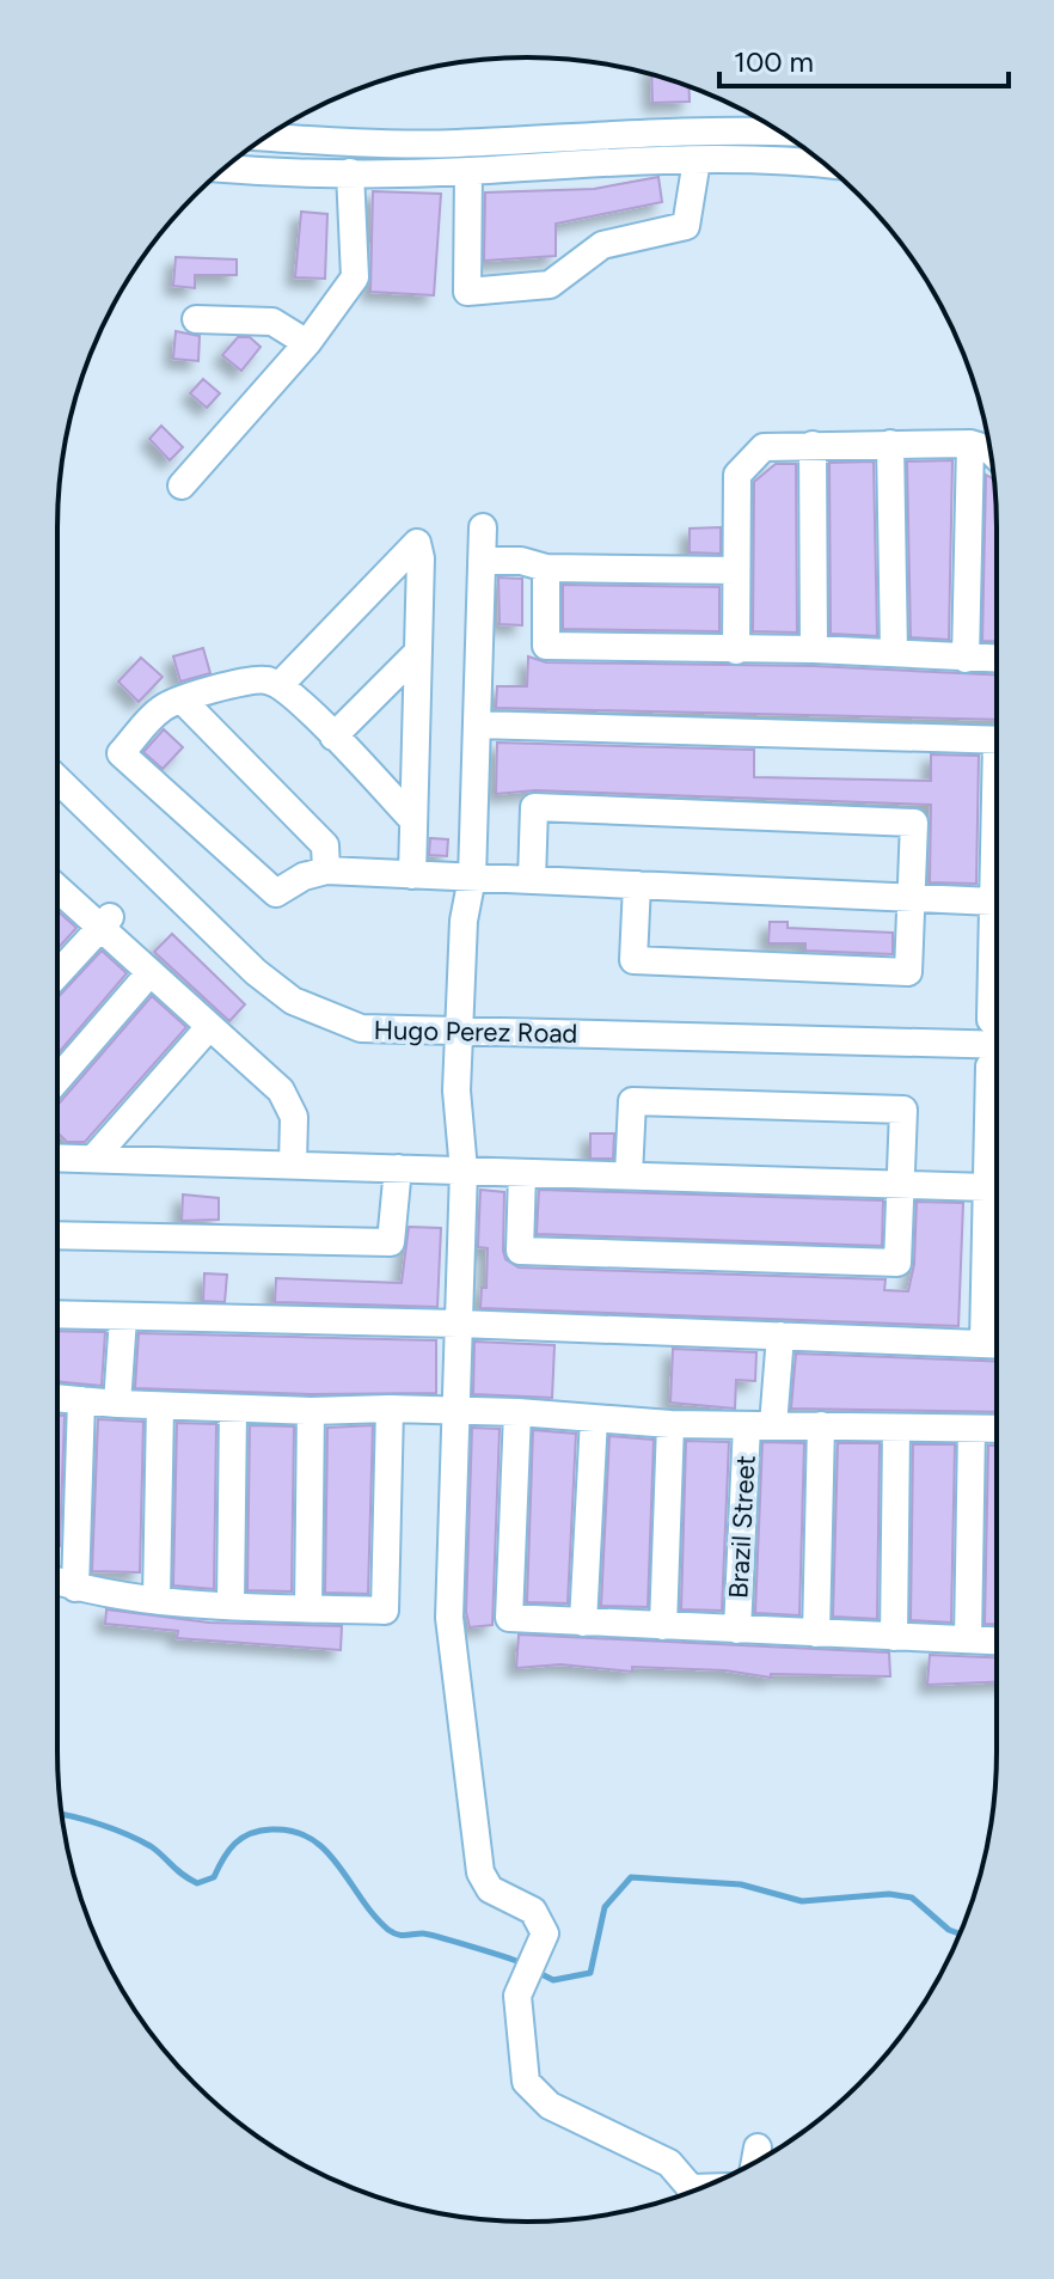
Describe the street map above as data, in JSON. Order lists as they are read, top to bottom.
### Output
{
  "streets": {
    "street": ["Hugo Perez Road", "Brazil Street"]
  },
  "scale_bar": "100 m"
}
